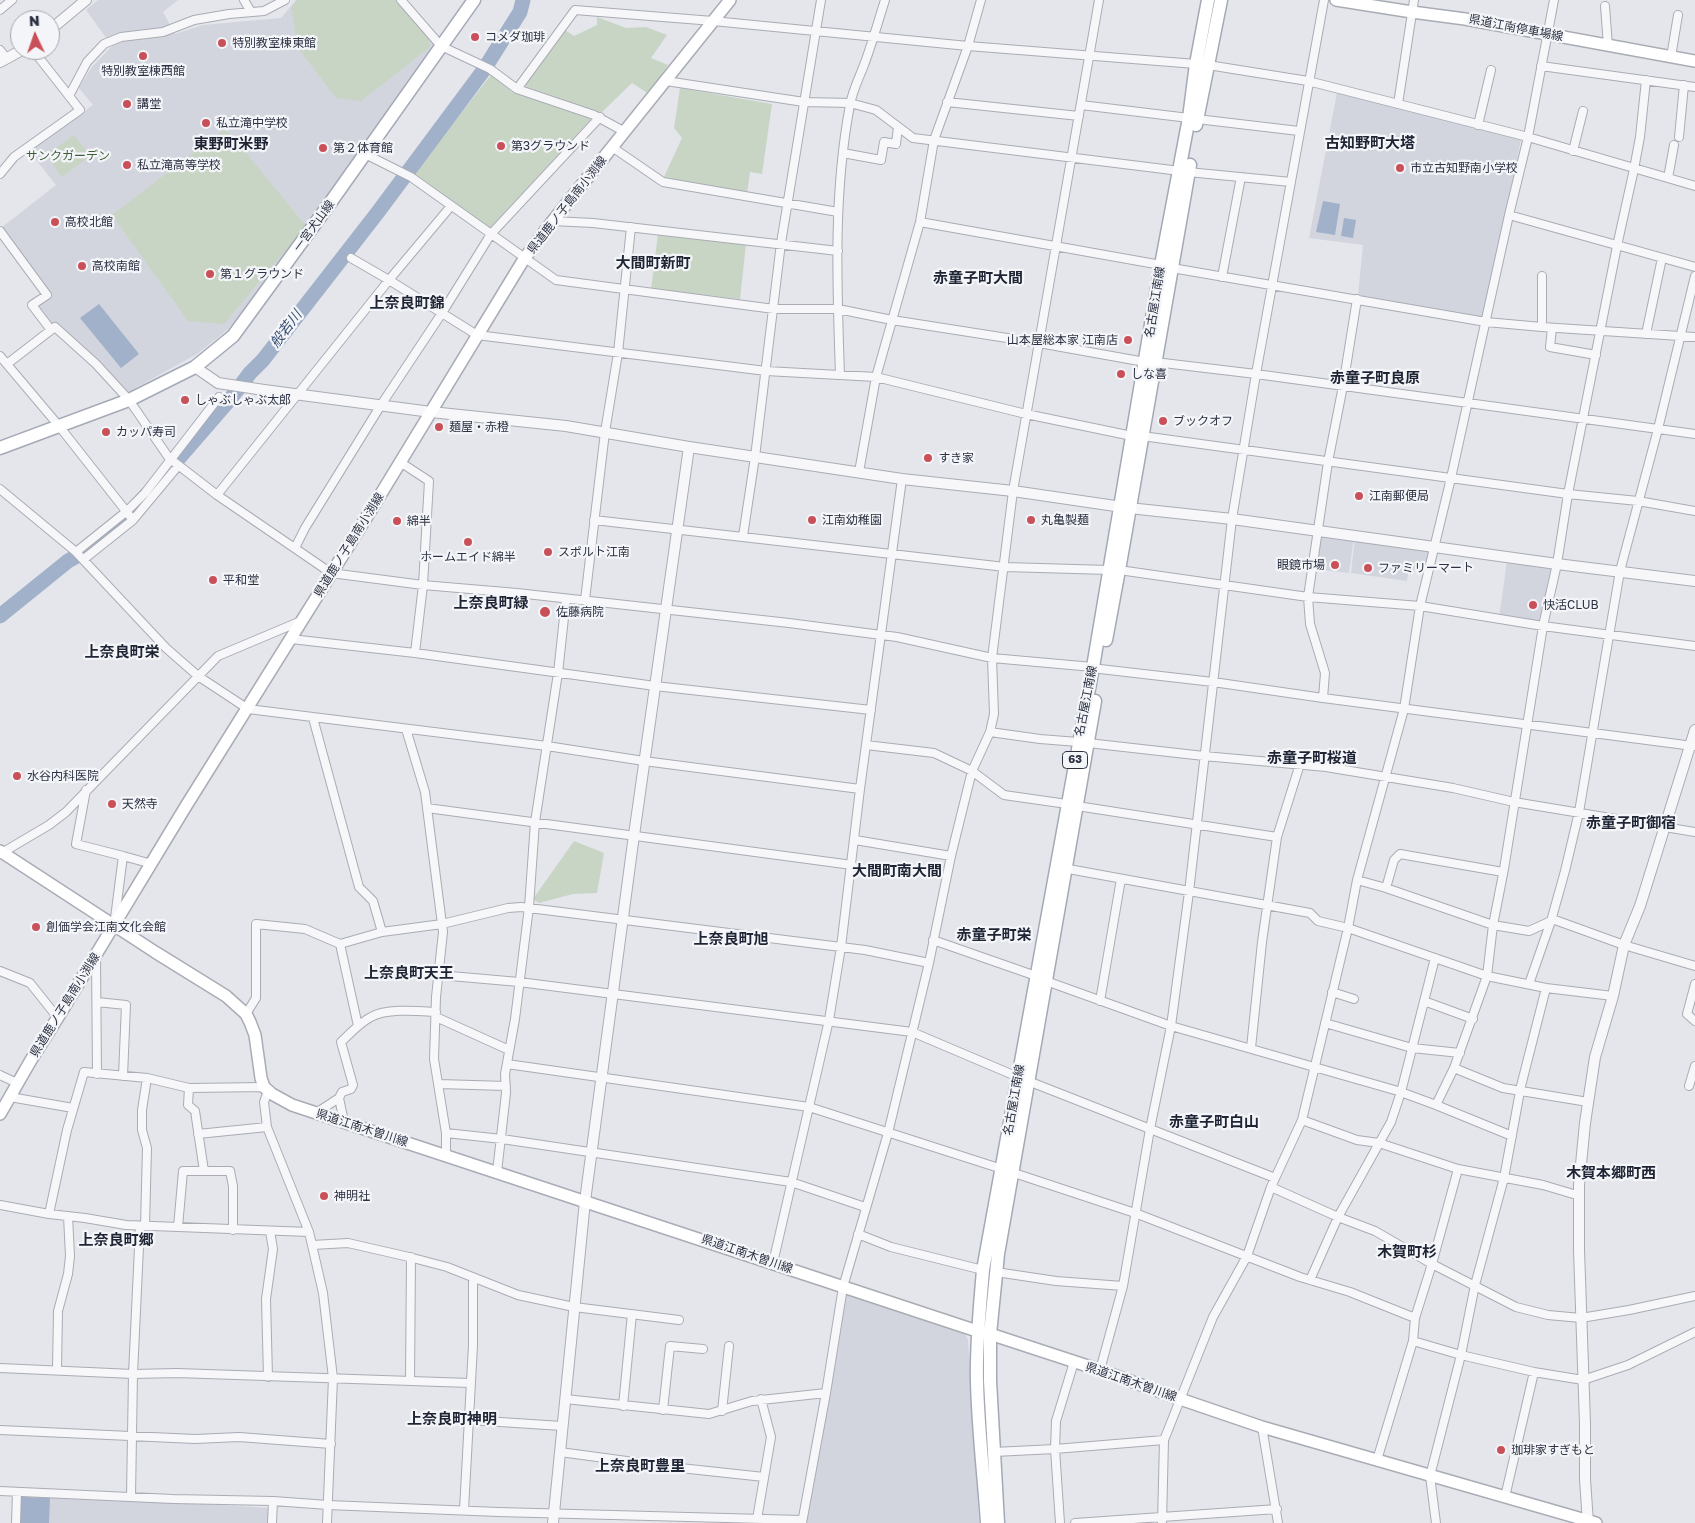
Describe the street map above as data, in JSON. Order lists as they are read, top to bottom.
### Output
{
  "streets": {
    "main road": [
      "県道江南停車場線",
      "県道鹿ノ子島南小渕線",
      "一宮犬山線",
      "名古屋江南線",
      "63",
      "県道江南木曽川線"
    ]
  },
  "crossings": [
    ["名古屋江南線", "県道江南木曽川線"]
  ],
  "districts": [
    "古知野町大塔",
    "東野町米野",
    "大間町新町",
    "赤童子町大間",
    "上奈良町錦",
    "赤童子町良原",
    "上奈良町緑",
    "上奈良町栄",
    "赤童子町桜道",
    "赤童子町御宿",
    "大間町南大間",
    "赤童子町栄",
    "上奈良町旭",
    "上奈良町天王",
    "赤童子町白山",
    "木賀本郷町西",
    "上奈良町郷",
    "木賀町杉",
    "上奈良町神明",
    "上奈良町豊里"
  ],
  "water": ["般若川"],
  "parks": ["サンクガーデン"],
  "places": [
    "コメダ珈琲",
    "特別教室棟東館",
    "特別教室棟西館",
    "講堂",
    "私立滝中学校",
    "第3グラウンド",
    "第２体育館",
    "私立滝高等学校",
    "市立古知野南小学校",
    "高校北館",
    "高校南館",
    "第１グラウンド",
    "山本屋総本家 江南店",
    "しな喜",
    "しゃぶしゃぶ太郎",
    "ブックオフ",
    "麺屋・赤橙",
    "カッパ寿司",
    "すき家",
    "江南郵便局",
    "江南幼稚園",
    "丸亀製麺",
    "綿半",
    "ホームエイド綿半",
    "スポルト江南",
    "眼鏡市場",
    "ファミリーマート",
    "平和堂",
    "快活CLUB",
    "佐藤病院",
    "水谷内科医院",
    "天然寺",
    "創価学会江南文化会館",
    "神明社",
    "珈琲家すぎもと"
  ],
  "north": "top"
}
